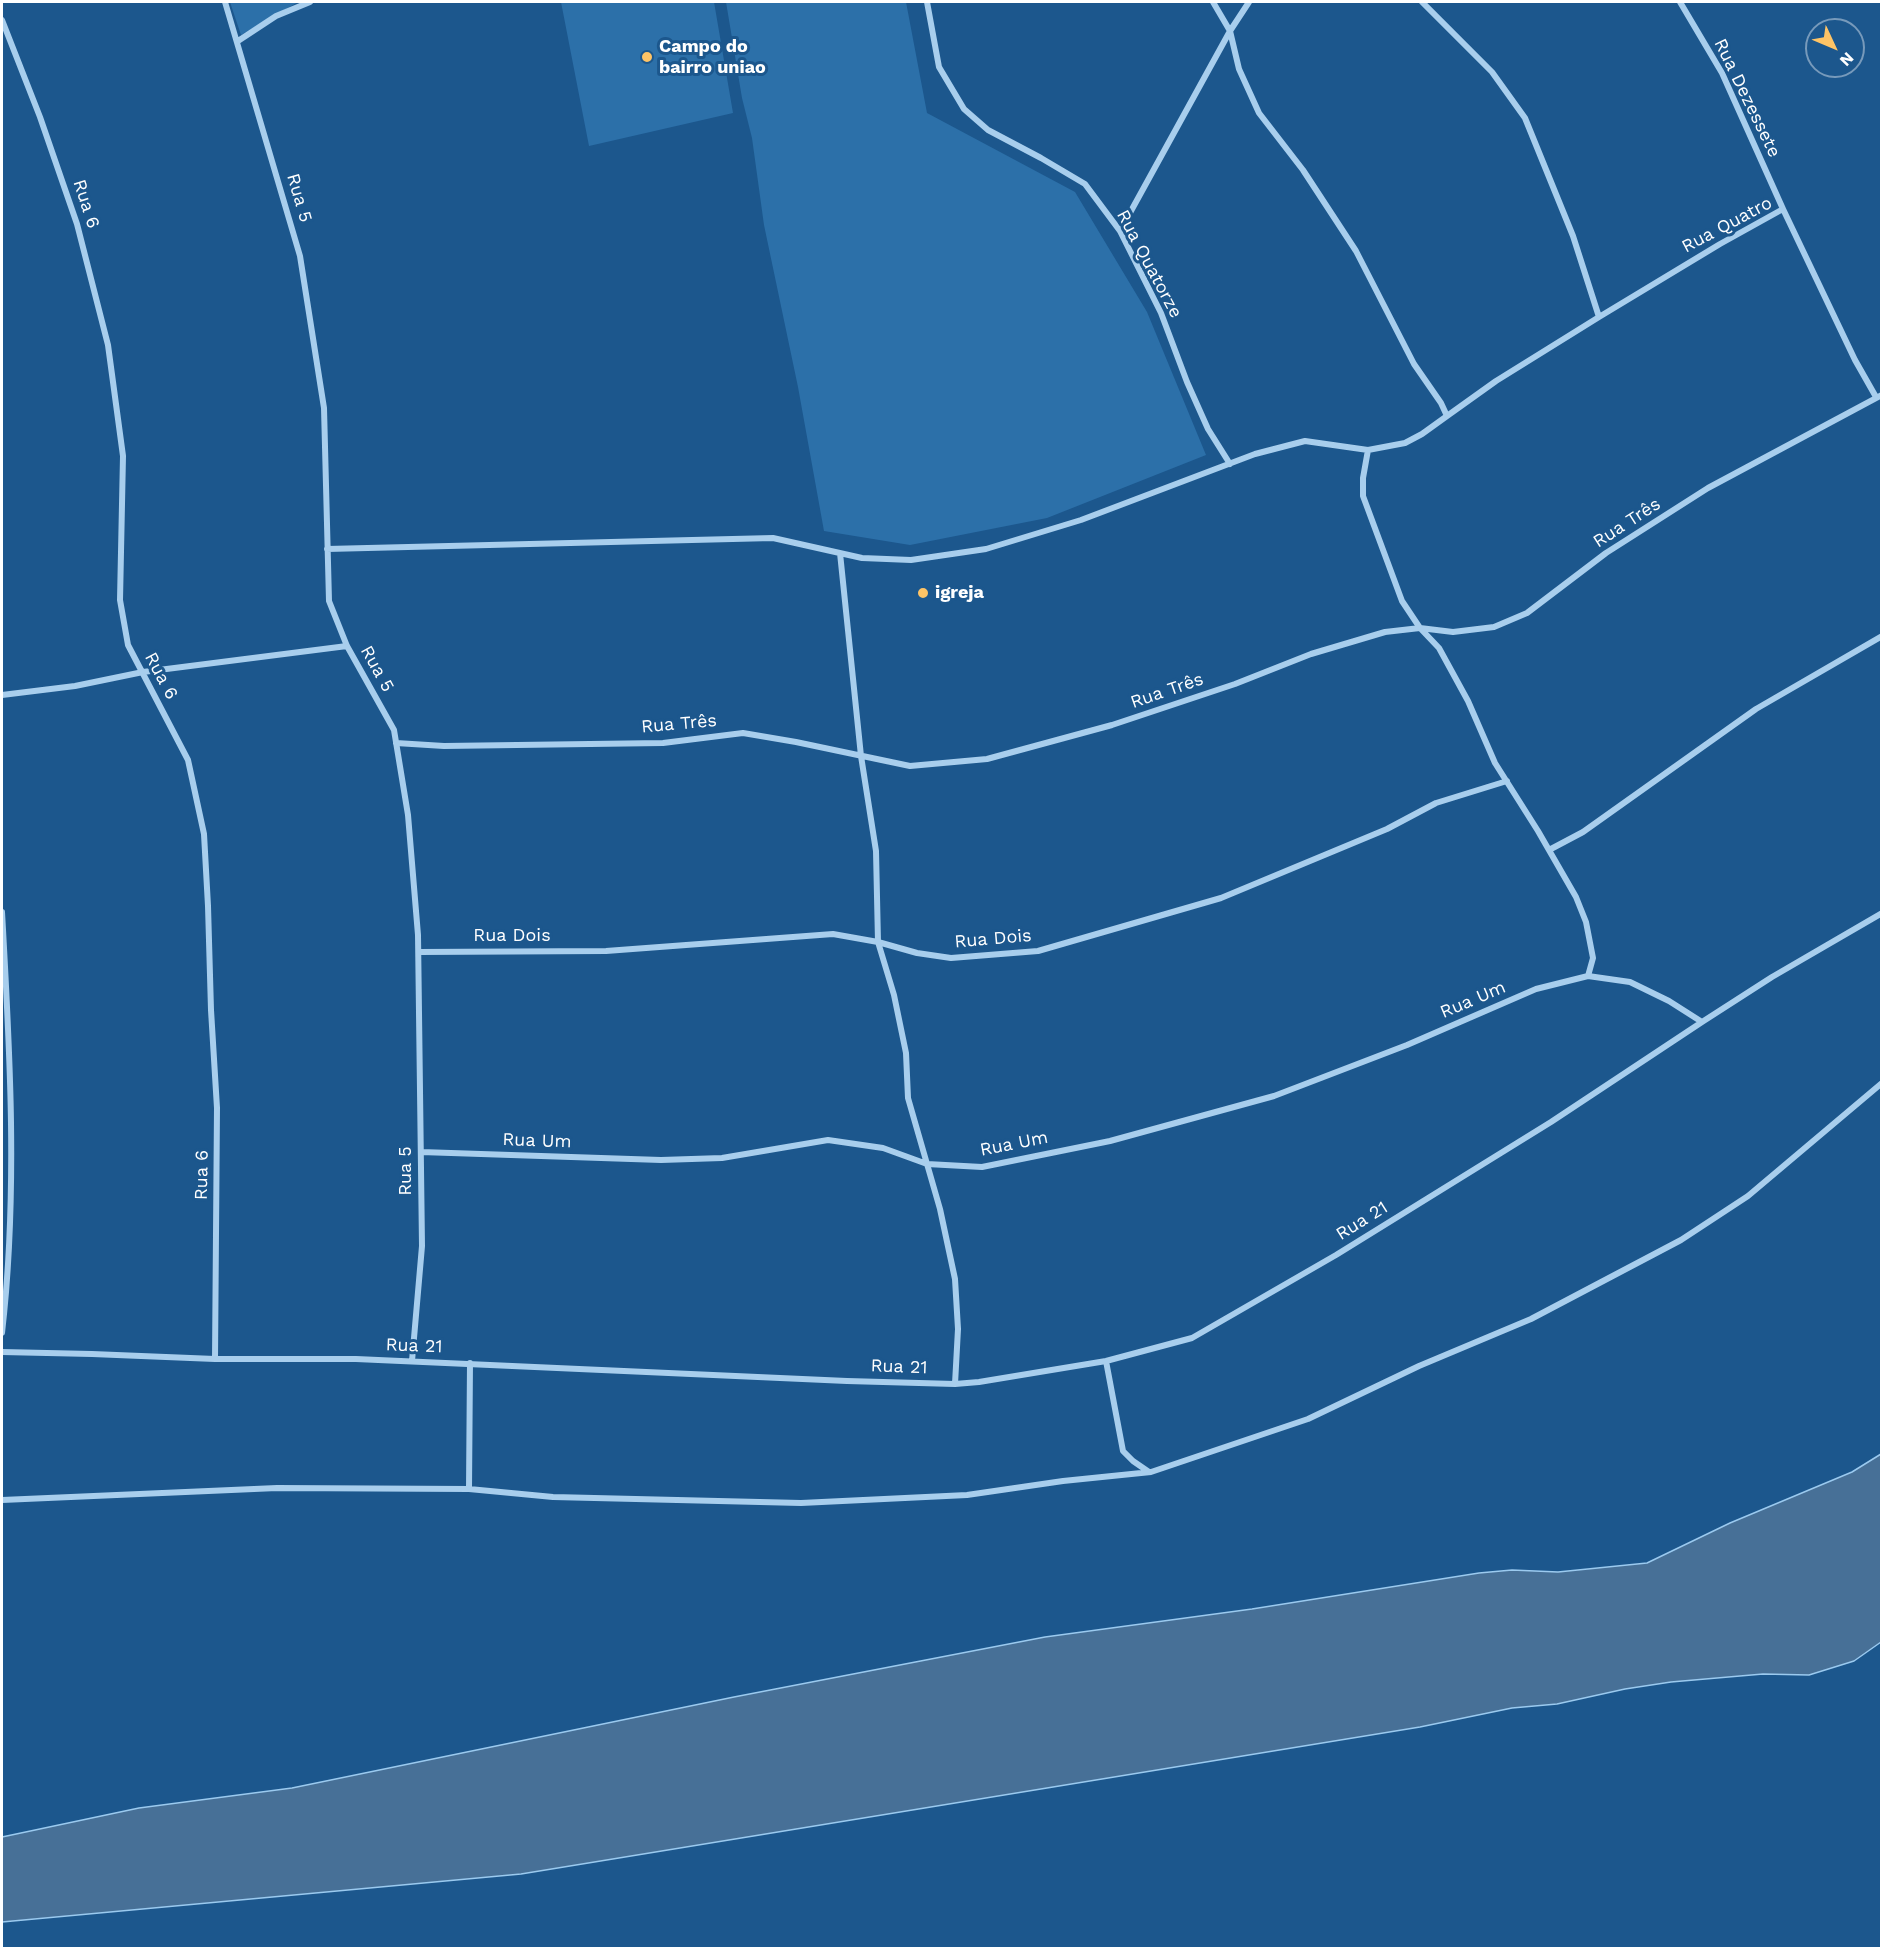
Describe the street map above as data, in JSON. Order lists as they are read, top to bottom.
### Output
{
  "streets": {
    "street": [
      "Rua Dezessete",
      "Rua 5",
      "Rua 6",
      "Rua Quatro",
      "Rua Quatorze",
      "Rua Três",
      "Rua Dois",
      "Rua Um",
      "Rua 21"
    ]
  },
  "crossings": [
    ["Rua Dezessete", "Rua Quatro"],
    ["Rua 5", "Rua Quatro"],
    ["Rua 5", "Rua Três"],
    ["Rua 5", "Rua Dois"],
    ["Rua 5", "Rua Um"],
    ["Rua 5", "Rua 21"],
    ["Rua 6", "Rua 21"],
    ["Rua Quatro", "Rua Quatorze"],
    ["Rua Quatro", "Rua Três"]
  ],
  "places": ["Campo do bairro uniao", "igreja"],
  "north": "bottom right"
}
